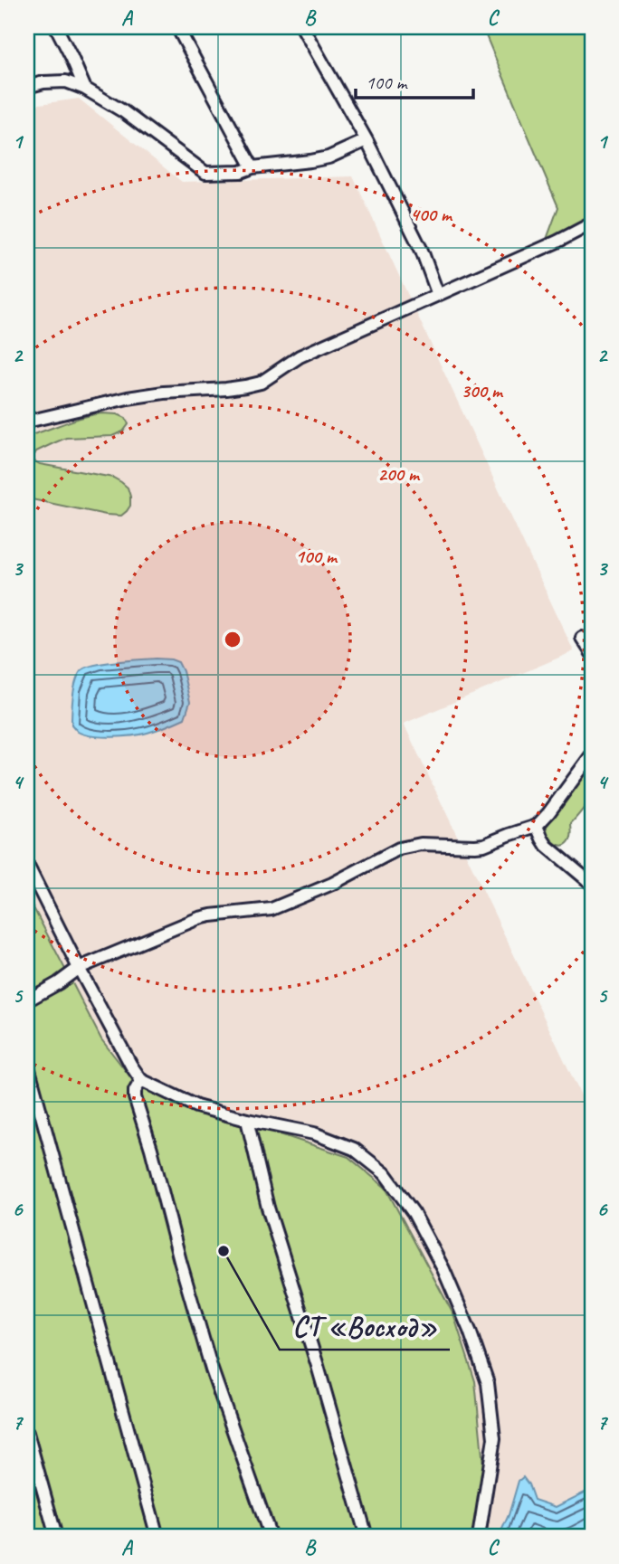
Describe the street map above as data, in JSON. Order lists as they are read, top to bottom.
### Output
{
  "places": ["СТ «Восход»"],
  "scale_bar": "100 m",
  "grid": {
    "columns": ["A", "B", "C"],
    "rows": [
      "1",
      "2",
      "3",
      "4",
      "5",
      "6",
      "7"
    ]
  },
  "rings": [
    "400 m",
    "300 m",
    "200 m",
    "100 m"
  ]
}
